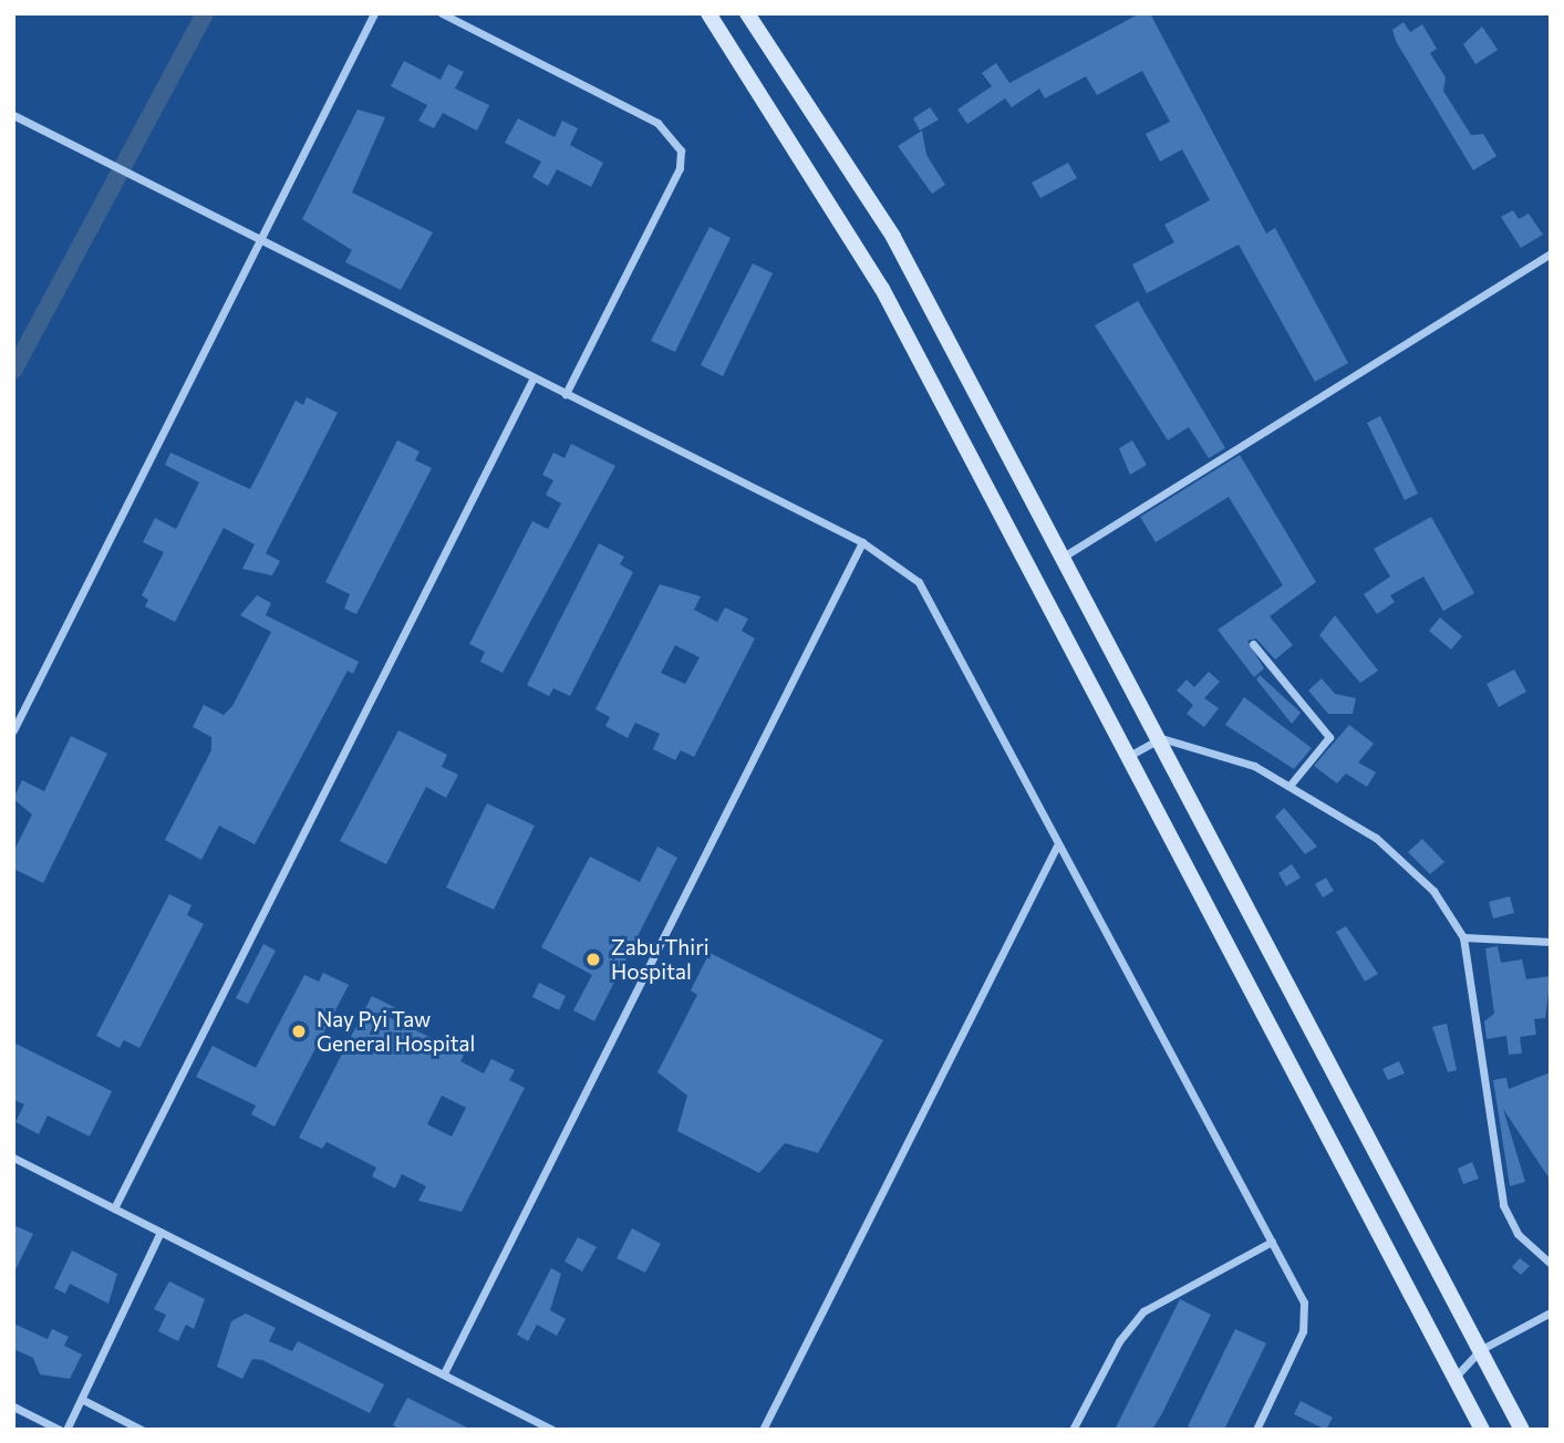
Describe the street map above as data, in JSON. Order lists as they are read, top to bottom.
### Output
{
  "places": ["Zabu Thiri Hospital", "Nay Pyi Taw General Hospital"]
}
